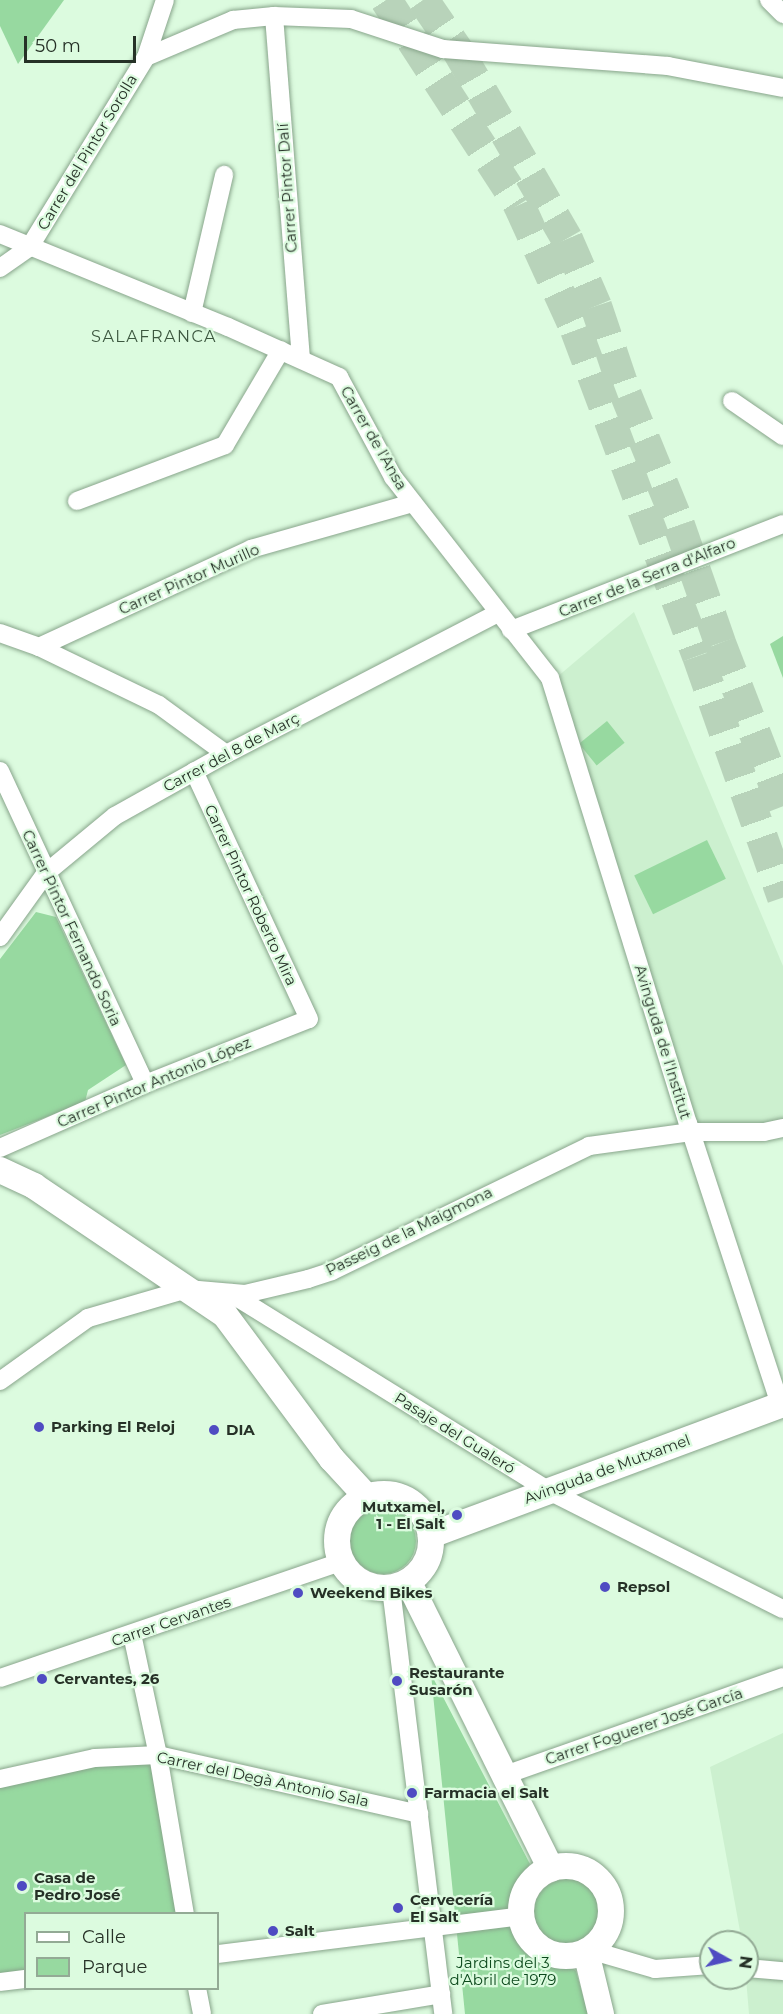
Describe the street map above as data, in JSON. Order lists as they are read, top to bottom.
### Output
{
  "streets": {
    "street": [
      "Carrer del Pintor Sorolla",
      "Carrer Pintor Dalí",
      "Carrer de l'Ansa",
      "Carrer de la Serra d'Alfaro",
      "Carrer Pintor Murillo",
      "Carrer del 8 de Març",
      "Carrer Pintor Roberto Mira",
      "Carrer Pintor Fernando Soria",
      "Avinguda de l'Institut",
      "Carrer Pintor Antonio López",
      "Passeig de la Maigmona",
      "Pasaje del Gualeró",
      "Avinguda de Mutxamel",
      "Carrer Cervantes",
      "Carrer Foguerer José García",
      "Carrer del Degà Antonio Sala"
    ]
  },
  "crossings": [
    ["Carrer del Pintor Sorolla", "Carrer de l'Ansa"],
    ["Carrer Pintor Dalí", "Carrer de l'Ansa"],
    ["Carrer de l'Ansa", "Carrer de la Serra d'Alfaro"],
    ["Carrer de l'Ansa", "Carrer Pintor Murillo"],
    ["Carrer de l'Ansa", "Carrer del 8 de Març"],
    ["Carrer de l'Ansa", "Avinguda de l'Institut"],
    ["Carrer del 8 de Març", "Carrer Pintor Roberto Mira"],
    ["Carrer del 8 de Març", "Carrer Pintor Fernando Soria"],
    ["Carrer Pintor Roberto Mira", "Carrer Pintor Antonio López"],
    ["Carrer Pintor Fernando Soria", "Carrer Pintor Antonio López"],
    ["Avinguda de l'Institut", "Passeig de la Maigmona"],
    ["Avinguda de l'Institut", "Avinguda de Mutxamel"],
    ["Passeig de la Maigmona", "Pasaje del Gualeró"],
    ["Pasaje del Gualeró", "Avinguda de Mutxamel"],
    ["Avinguda de Mutxamel", "Carrer Cervantes"]
  ],
  "districts": ["SALAFRANCA"],
  "parks": ["Jardins del 3 d'Abril de 1979"],
  "places": [
    "Parking El Reloj",
    "DIA",
    "Mutxamel, 1 - El Salt",
    "Repsol",
    "Weekend Bikes",
    "Cervantes, 26",
    "Restaurante Susarón",
    "Farmacia el Salt",
    "Casa de Pedro José",
    "Cervecería El Salt",
    "Salt"
  ],
  "legend": ["Calle", "Parque"],
  "scale_bar": "50 m",
  "north": "right"
}
